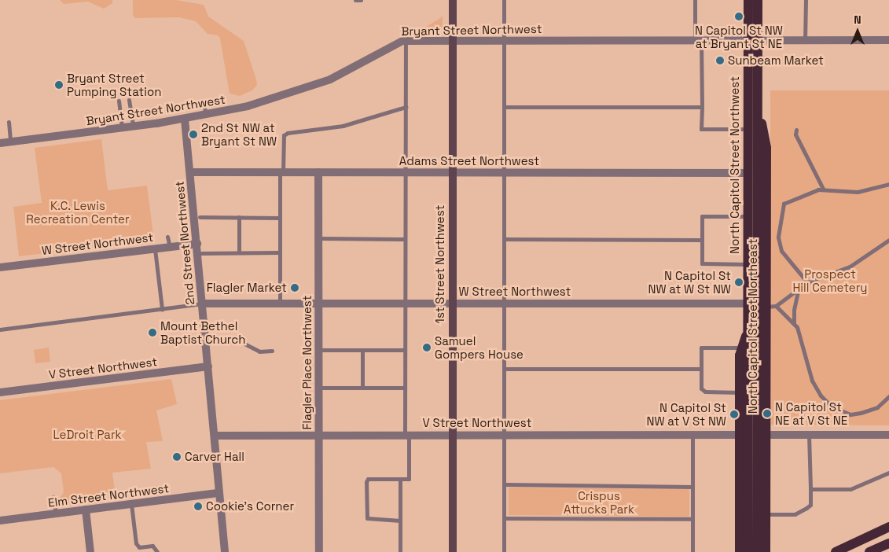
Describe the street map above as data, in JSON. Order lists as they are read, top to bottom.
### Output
{
  "streets": {
    "main road": ["North Capitol Street Northwest", "North Capitol Street Northeast"],
    "street": [
      "Bryant Street Northwest",
      "Adams Street Northwest",
      "2nd Street Northwest",
      "W Street Northwest",
      "1st Street Northwest",
      "Flagler Place Northwest",
      "V Street Northwest",
      "Elm Street Northwest"
    ]
  },
  "crossings": [
    ["Bryant Street Northwest", "North Capitol Street Northwest"],
    ["Bryant Street Northwest", "2nd Street Northwest"],
    ["Bryant Street Northwest", "1st Street Northwest"],
    ["Bryant Street Northwest", "North Capitol Street Northeast"],
    ["Adams Street Northwest", "North Capitol Street Northwest"],
    ["Adams Street Northwest", "2nd Street Northwest"],
    ["Adams Street Northwest", "1st Street Northwest"],
    ["Adams Street Northwest", "Flagler Place Northwest"],
    ["North Capitol Street Northwest", "W Street Northwest"],
    ["North Capitol Street Northwest", "North Capitol Street Northeast"],
    ["North Capitol Street Northwest", "V Street Northwest"],
    ["2nd Street Northwest", "W Street Northwest"],
    ["2nd Street Northwest", "V Street Northwest"],
    ["2nd Street Northwest", "Elm Street Northwest"],
    ["W Street Northwest", "1st Street Northwest"],
    ["W Street Northwest", "North Capitol Street Northeast"],
    ["W Street Northwest", "Flagler Place Northwest"],
    ["1st Street Northwest", "V Street Northwest"],
    ["Flagler Place Northwest", "V Street Northwest"]
  ],
  "parks": [
    "K.C. Lewis Recreation Center",
    "Prospect Hill Cemetery",
    "LeDroit Park",
    "Crispus Attucks Park"
  ],
  "places": [
    "N Capitol St NW at Bryant St NE",
    "Sunbeam Market",
    "Bryant Street Pumping Station",
    "2nd St NW at Bryant St NW",
    "N Capitol St NW at W St NW",
    "Flagler Market",
    "Mount Bethel Baptist Church",
    "Samuel Gompers House",
    "N Capitol St NE at V St NE",
    "N Capitol St NW at V St NW",
    "Carver Hall",
    "Cookie's Corner"
  ],
  "north": "top"
}
